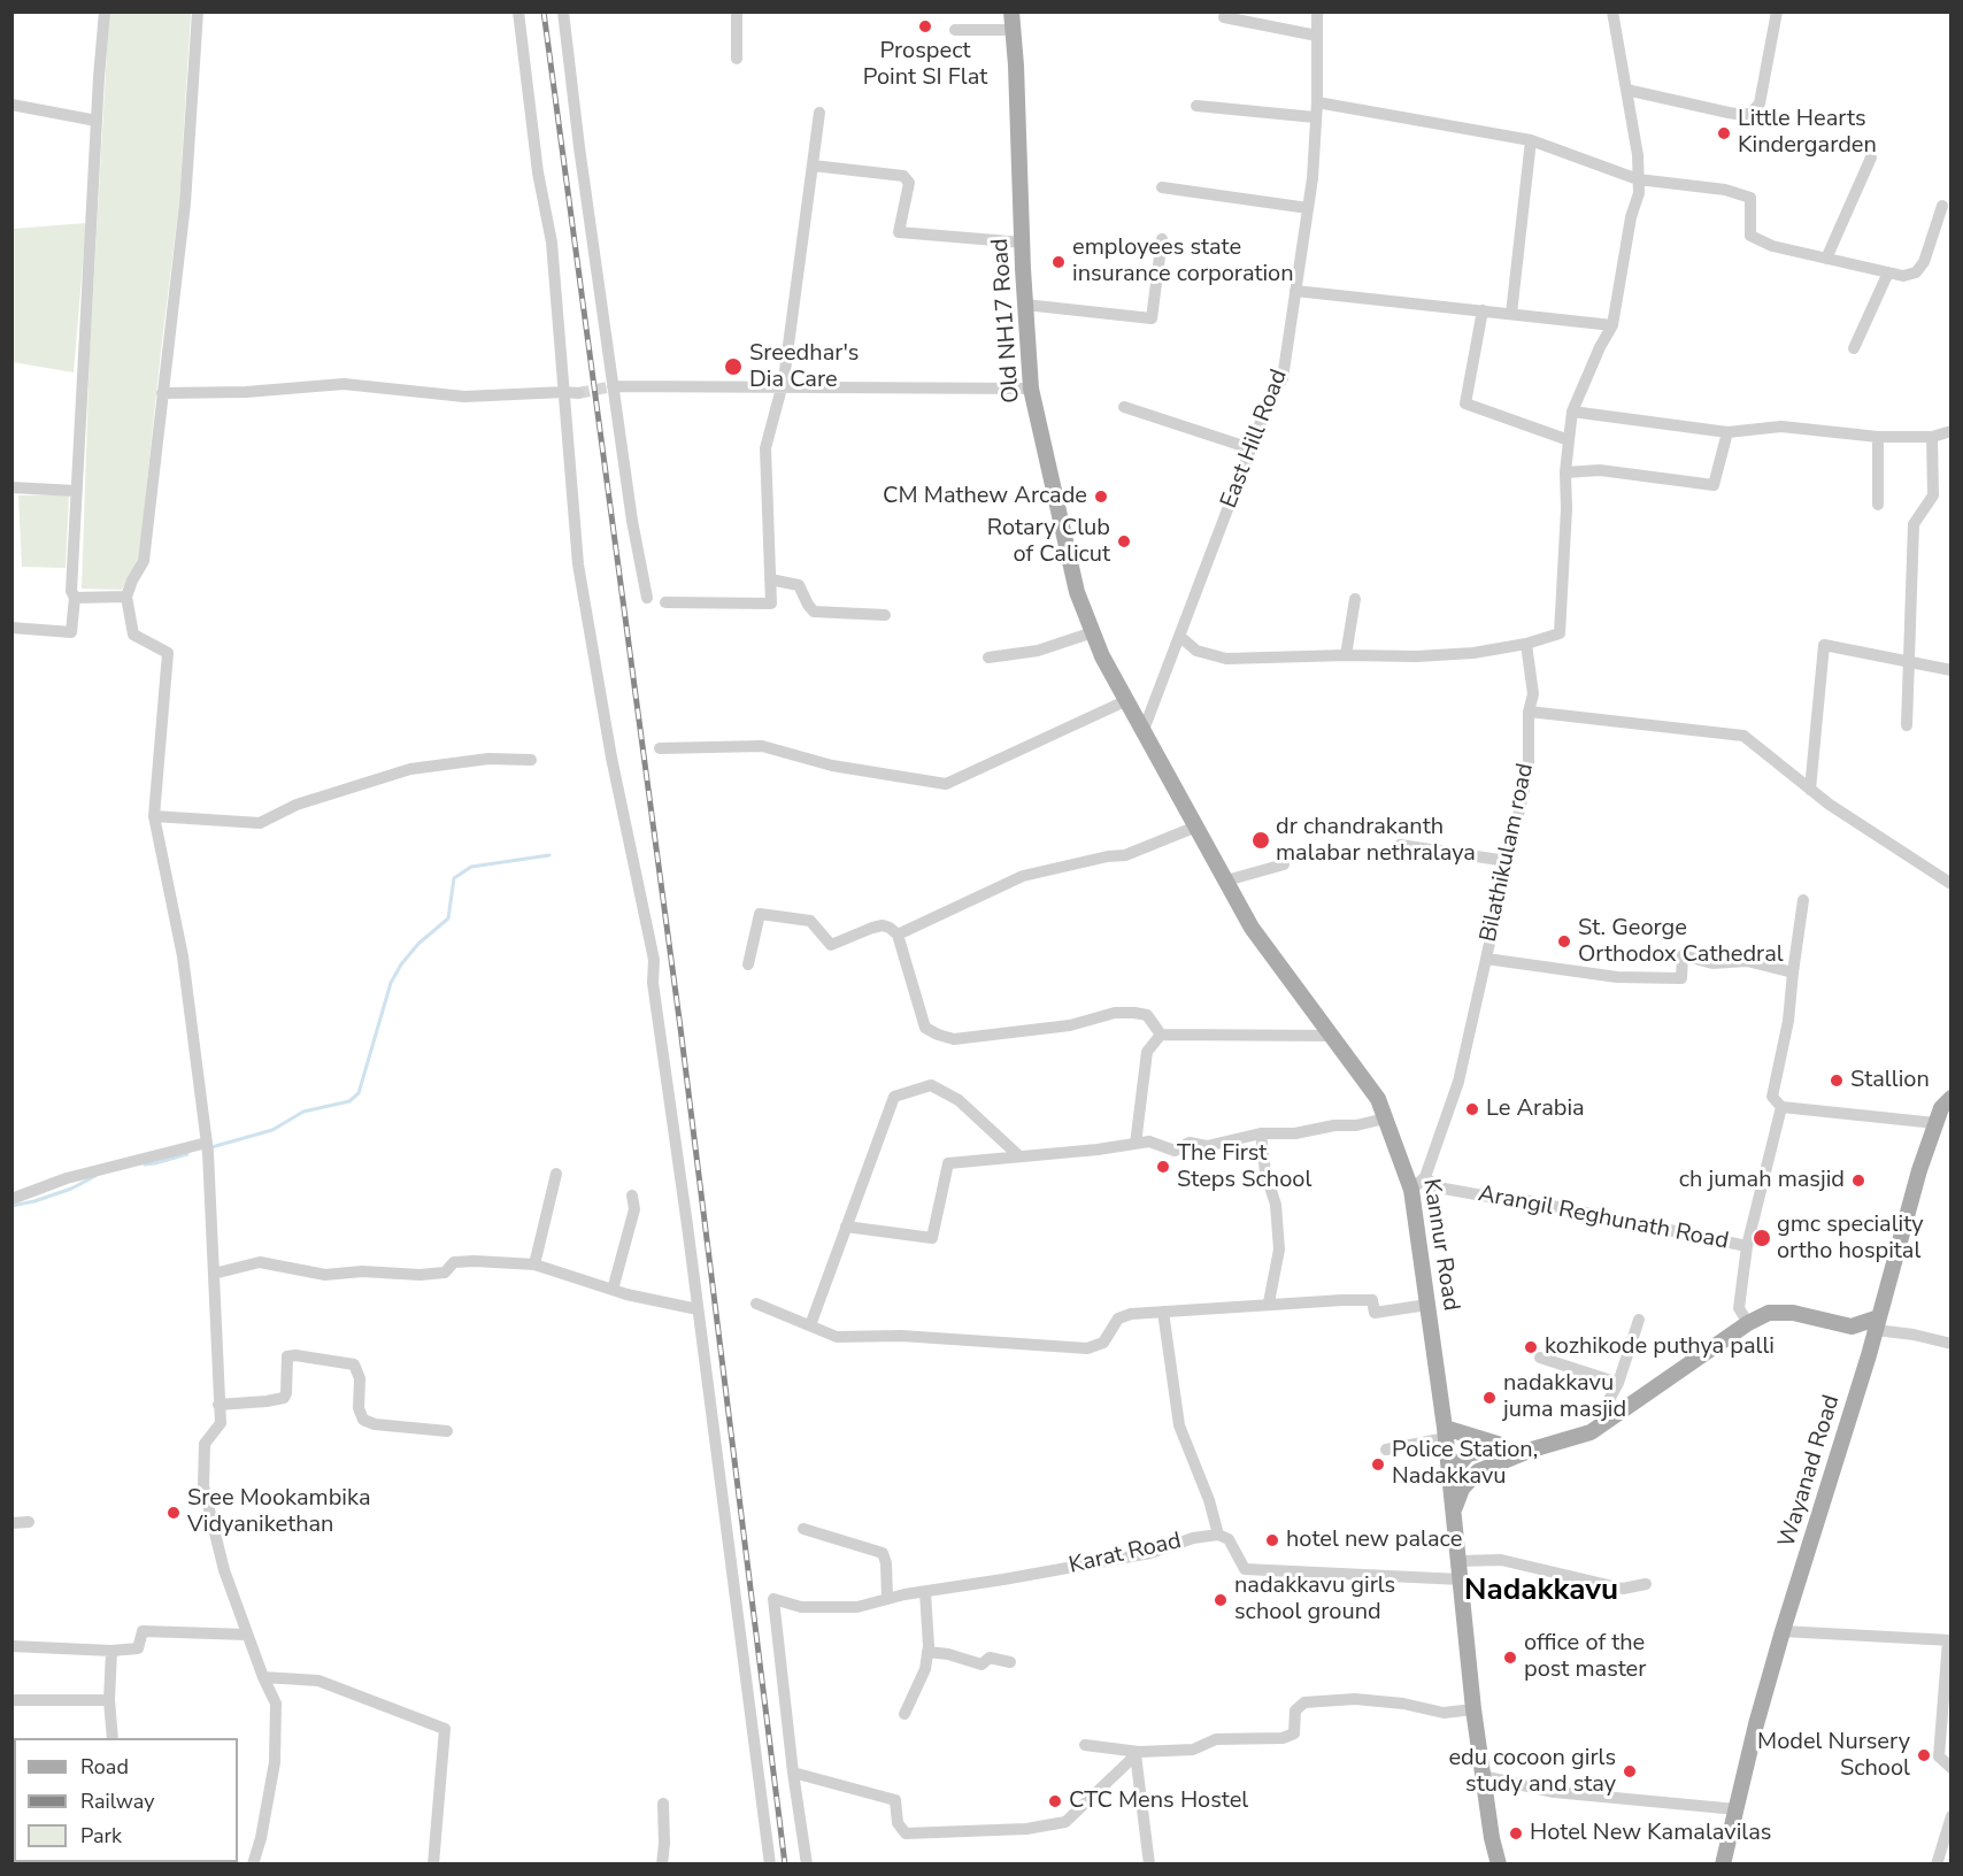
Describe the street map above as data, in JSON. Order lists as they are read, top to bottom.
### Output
{
  "streets": {
    "main road": ["Old NH17 Road", "Kannur Road", "Wayanad Road"],
    "street": [
      "East Hill Road",
      "Bilathikulam road",
      "Arangil Reghunath Road",
      "Karat Road"
    ]
  },
  "crossings": [
    ["Old NH17 Road", "East Hill Road"],
    ["Old NH17 Road", "Kannur Road"],
    ["East Hill Road", "Kannur Road"],
    ["Bilathikulam road", "Arangil Reghunath Road"],
    ["Bilathikulam road", "Kannur Road"]
  ],
  "districts": ["Nadakkavu"],
  "places": [
    "Prospect Point SI Flat",
    "Little Hearts Kindergarden",
    "employees state insurance corporation",
    "Sreedhar's Dia Care",
    "CM Mathew Arcade",
    "Rotary Club of Calicut",
    "dr chandrakanth malabar nethralaya",
    "St. George Orthodox Cathedral",
    "Stallion",
    "Le Arabia",
    "The First Steps School",
    "ch jumah masjid",
    "gmc speciality ortho hospital",
    "kozhikode puthya palli",
    "nadakkavu juma masjid",
    "Police Station, Nadakkavu",
    "Sree Mookambika Vidyanikethan",
    "hotel new palace",
    "nadakkavu girls school ground",
    "office of the post master",
    "Model Nursery School",
    "edu cocoon girls study and stay",
    "CTC Mens Hostel",
    "Hotel New Kamalavilas"
  ],
  "legend": ["Road", "Railway", "Park"]
}
